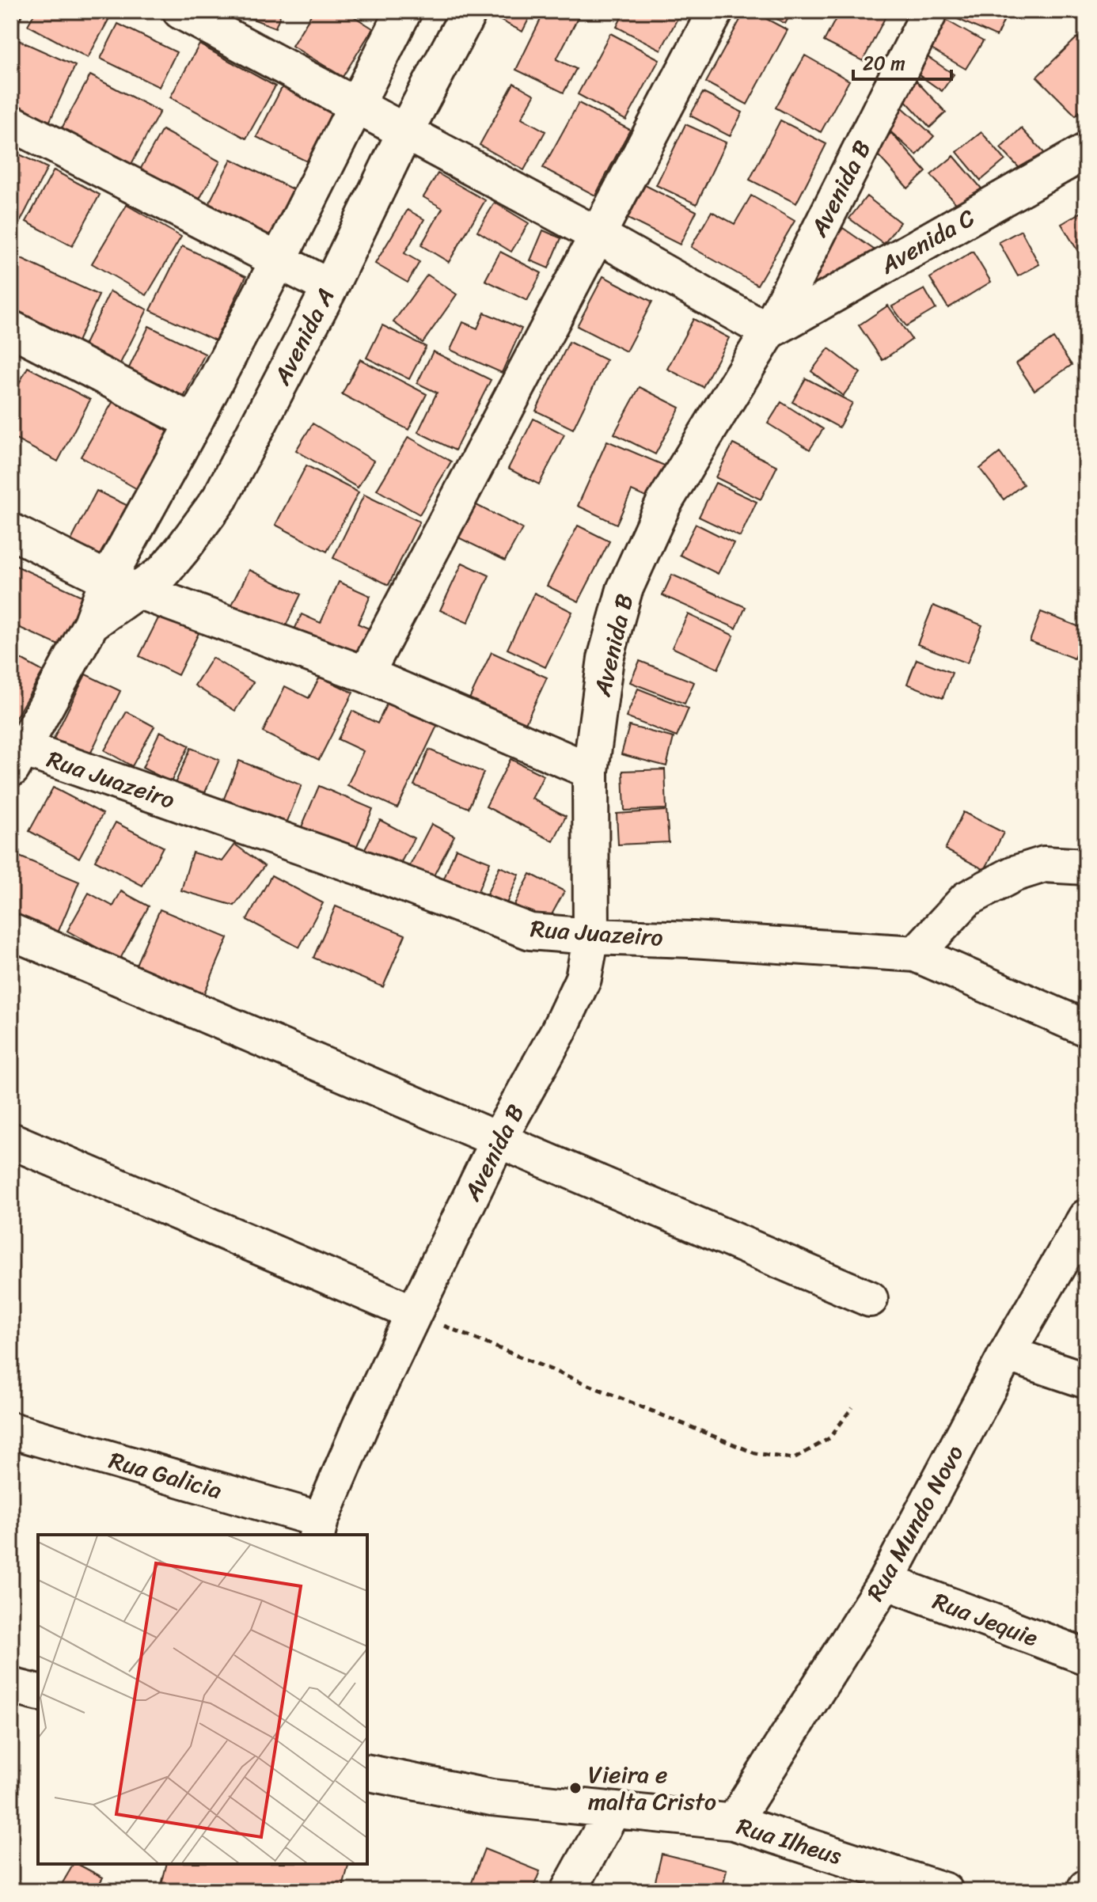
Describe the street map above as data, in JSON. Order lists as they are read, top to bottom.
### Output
{
  "streets": {
    "street": [
      "Avenida B",
      "Avenida C",
      "Avenida A",
      "Rua Juazeiro",
      "Rua Galicia",
      "Rua Mundo Novo",
      "Rua Jequie",
      "Rua Ilheus"
    ]
  },
  "crossings": [
    ["Avenida B", "Avenida C"],
    ["Avenida B", "Rua Juazeiro"],
    ["Avenida B", "Rua Galicia"],
    ["Avenida A", "Rua Juazeiro"],
    ["Rua Mundo Novo", "Rua Jequie"],
    ["Rua Mundo Novo", "Rua Ilheus"]
  ],
  "places": ["Vieira e malta Cristo"],
  "scale_bar": "20 m"
}
